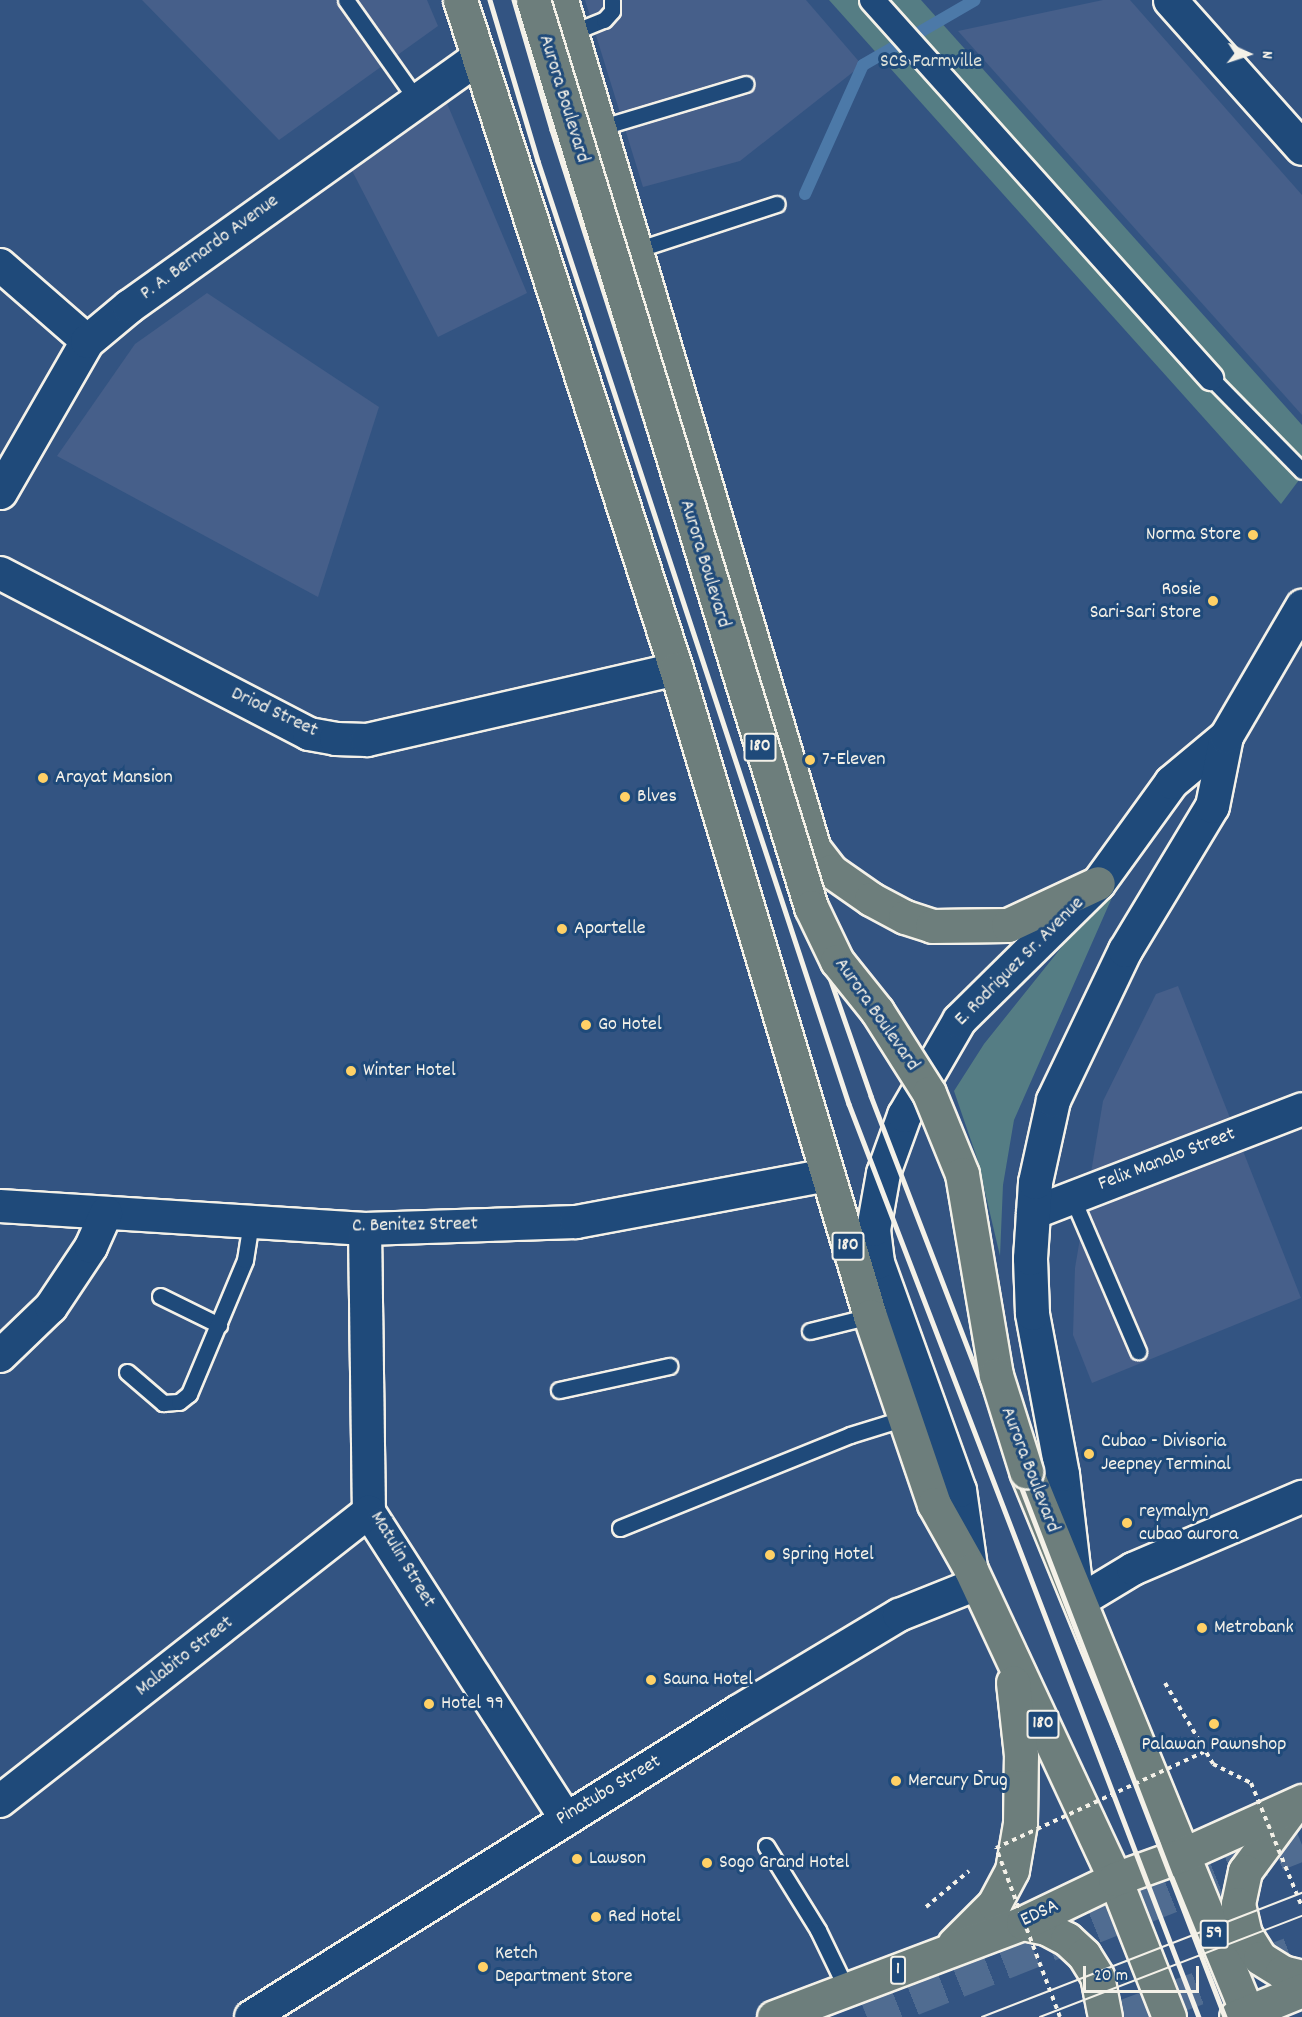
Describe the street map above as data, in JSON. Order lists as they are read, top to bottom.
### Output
{
  "streets": {
    "main road": [
      "Aurora Boulevard",
      "P. A. Bernardo Avenue",
      "180",
      "E. Rodriguez Sr. Avenue",
      "EDSA",
      "59",
      "1"
    ],
    "street": [
      "Driod Street",
      "Felix Manalo Street",
      "C. Benitez Street",
      "Matulin Street",
      "Malabito Street",
      "Pinatubo Street"
    ]
  },
  "crossings": [
    ["Aurora Boulevard", "E. Rodriguez Sr. Avenue"],
    ["Aurora Boulevard", "EDSA"],
    ["P. A. Bernardo Avenue", "180"],
    ["Driod Street", "180"],
    ["180", "E. Rodriguez Sr. Avenue"],
    ["180", "C. Benitez Street"],
    ["180", "Pinatubo Street"],
    ["180", "EDSA"],
    ["E. Rodriguez Sr. Avenue", "Felix Manalo Street"],
    ["C. Benitez Street", "Matulin Street"],
    ["Matulin Street", "Malabito Street"],
    ["Matulin Street", "Pinatubo Street"]
  ],
  "parks": ["SCS Farmville"],
  "places": [
    "Norma Store",
    "Rosie Sari-Sari Store",
    "7-Eleven",
    "Arayat Mansion",
    "Blves",
    "Apartelle",
    "Go Hotel",
    "Winter Hotel",
    "Cubao - Divisoria Jeepney Terminal",
    "reymalyn cubao aurora",
    "Spring Hotel",
    "Metrobank",
    "Sauna Hotel",
    "Hotel 99",
    "Palawan Pawnshop",
    "Mercury Drug",
    "Lawson",
    "Sogo Grand Hotel",
    "Red Hotel",
    "Ketch Department Store"
  ],
  "scale_bar": "20 m",
  "north": "right"
}
